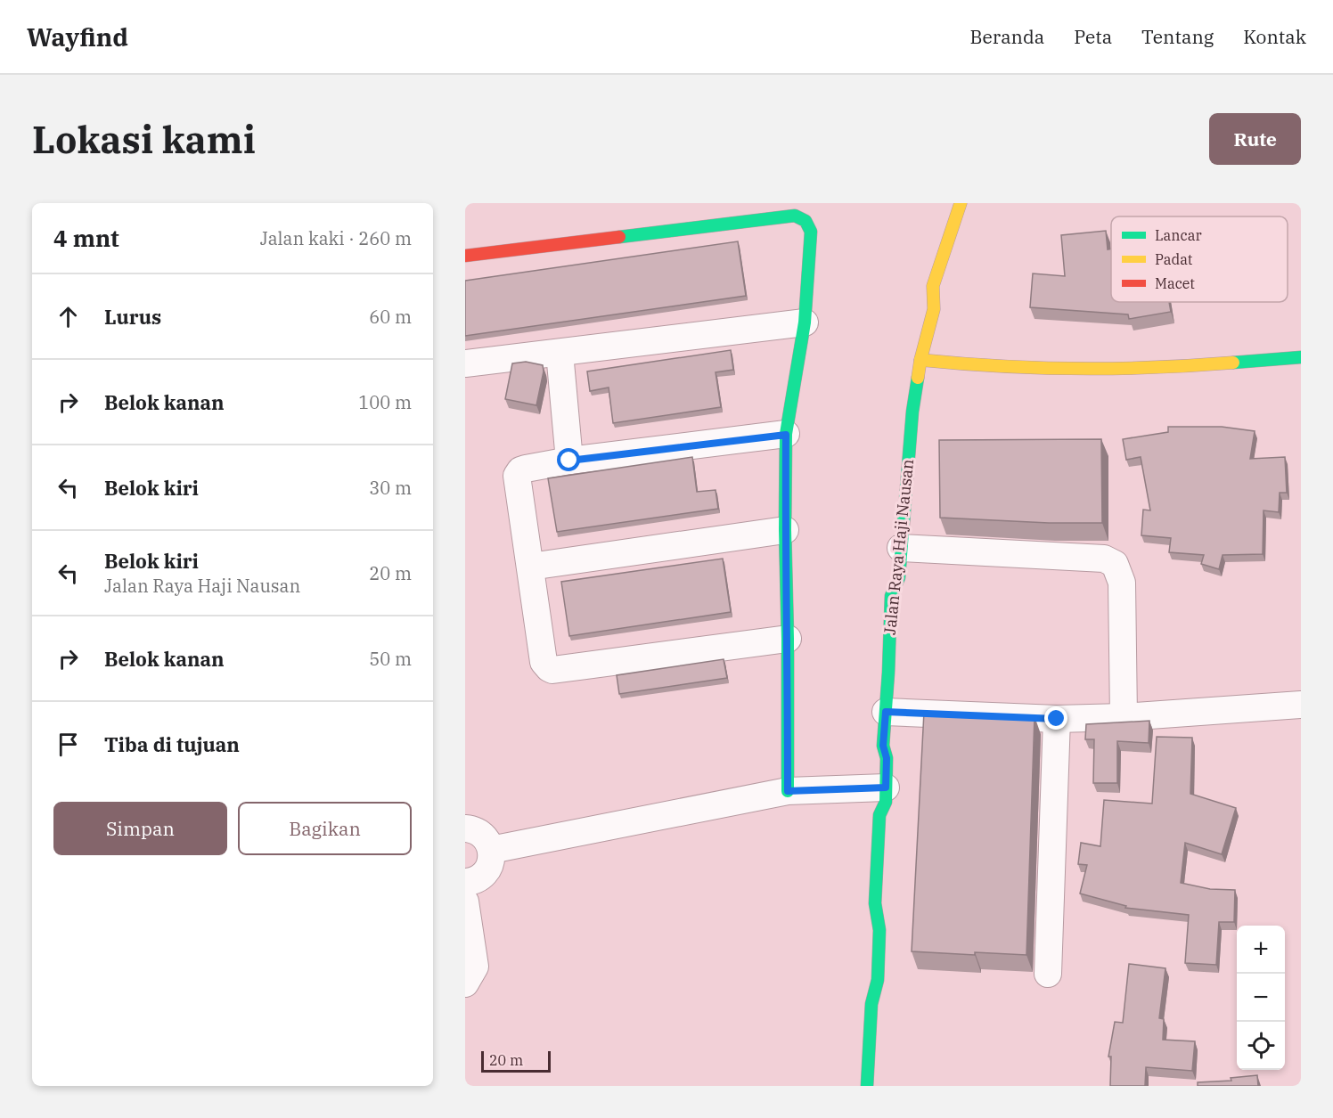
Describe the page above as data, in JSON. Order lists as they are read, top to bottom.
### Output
{
  "streets": {
    "street": ["Jalan Raya Haji Nausan"]
  },
  "legend": ["Lancar", "Padat", "Macet"],
  "scale_bar": "20 m",
  "page": {
    "header": "Wayfind",
    "nav": [
      "Beranda",
      "Peta",
      "Tentang",
      "Kontak"
    ],
    "buttons": [
      "Rute",
      ["Simpan", "Bagikan"]
    ],
    "title": "Lokasi kami",
    "heading": ["4 mnt", "Jalan kaki · 260 m"],
    "list": [
      ["Lurus", "60 m"],
      ["Belok kanan", "100 m"],
      ["Belok kiri", "30 m"],
      ["Belok kiri", "Jalan Raya Haji Nausan", "20 m"],
      ["Belok kanan", "50 m"],
      "Tiba di tujuan"
    ],
    "map_buttons": ["+", "−"],
    "scale": "20 m"
  }
}
